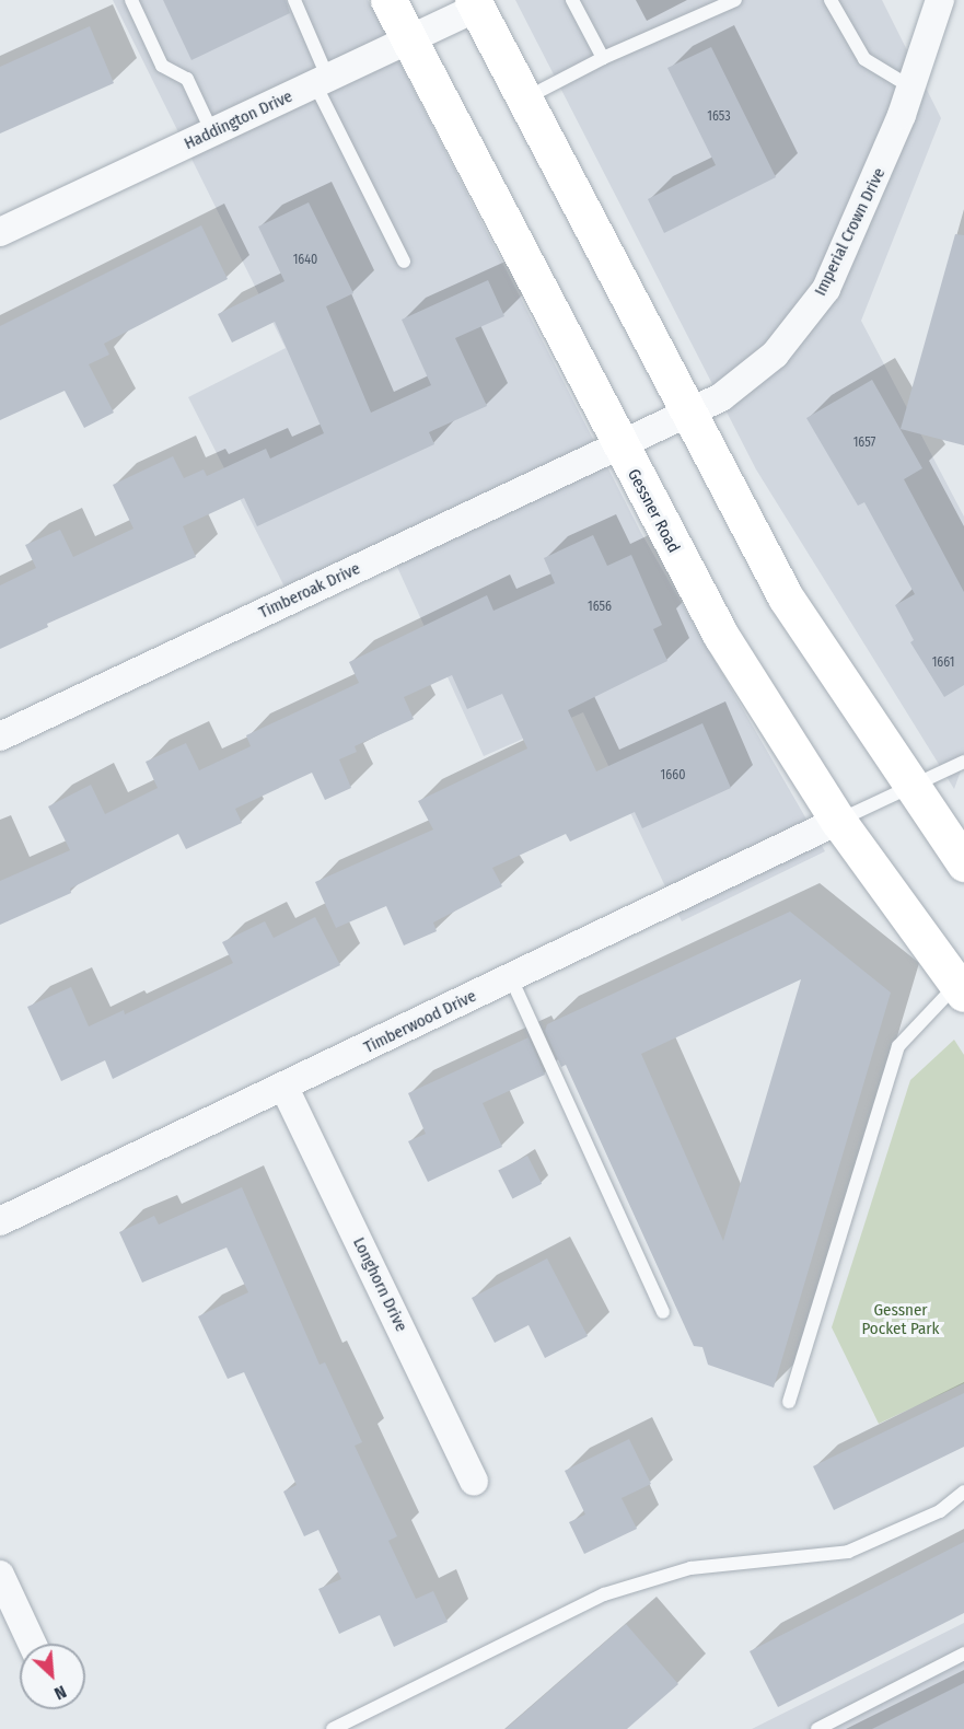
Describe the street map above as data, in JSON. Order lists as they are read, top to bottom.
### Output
{
  "streets": {
    "main road": ["Gessner Road"],
    "street": [
      "Haddington Drive",
      "Imperial Crown Drive",
      "Timberoak Drive",
      "Timberwood Drive",
      "Longhorn Drive"
    ]
  },
  "crossings": [
    ["Haddington Drive", "Gessner Road"],
    ["Imperial Crown Drive", "Gessner Road"],
    ["Imperial Crown Drive", "Timberoak Drive"],
    ["Gessner Road", "Timberoak Drive"],
    ["Gessner Road", "Timberwood Drive"],
    ["Timberwood Drive", "Longhorn Drive"]
  ],
  "parks": ["Gessner Pocket Park"],
  "house_numbers": [
    "1653",
    "1640",
    "1657",
    "1656",
    "1661",
    "1660"
  ],
  "north": "bottom right"
}
